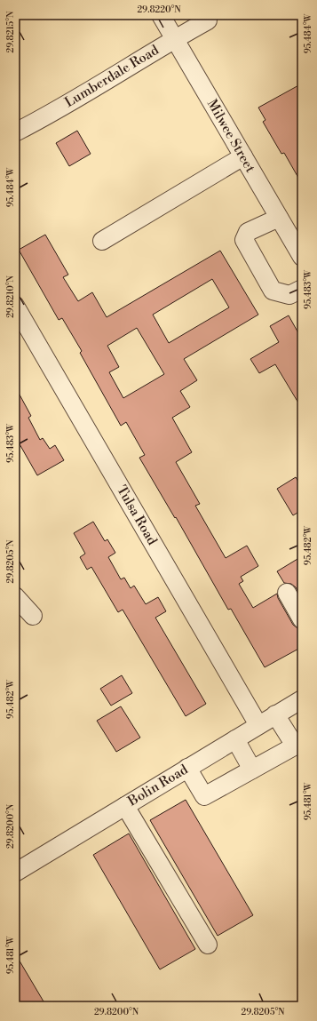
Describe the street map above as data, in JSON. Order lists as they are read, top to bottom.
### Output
{
  "streets": {
    "street": [
      "Lumberdale Road",
      "Milwee Street",
      "Tulsa Road",
      "Bolin Road"
    ]
  },
  "crossings": [
    ["Lumberdale Road", "Milwee Street"],
    ["Tulsa Road", "Bolin Road"]
  ],
  "coordinates": [
    "29.8220°N",
    "29.8215°N",
    "95.484°W",
    "95.483°W",
    "29.8210°N",
    "95.482°W",
    "29.8205°N",
    "95.481°W",
    "29.8200°N"
  ]
}
